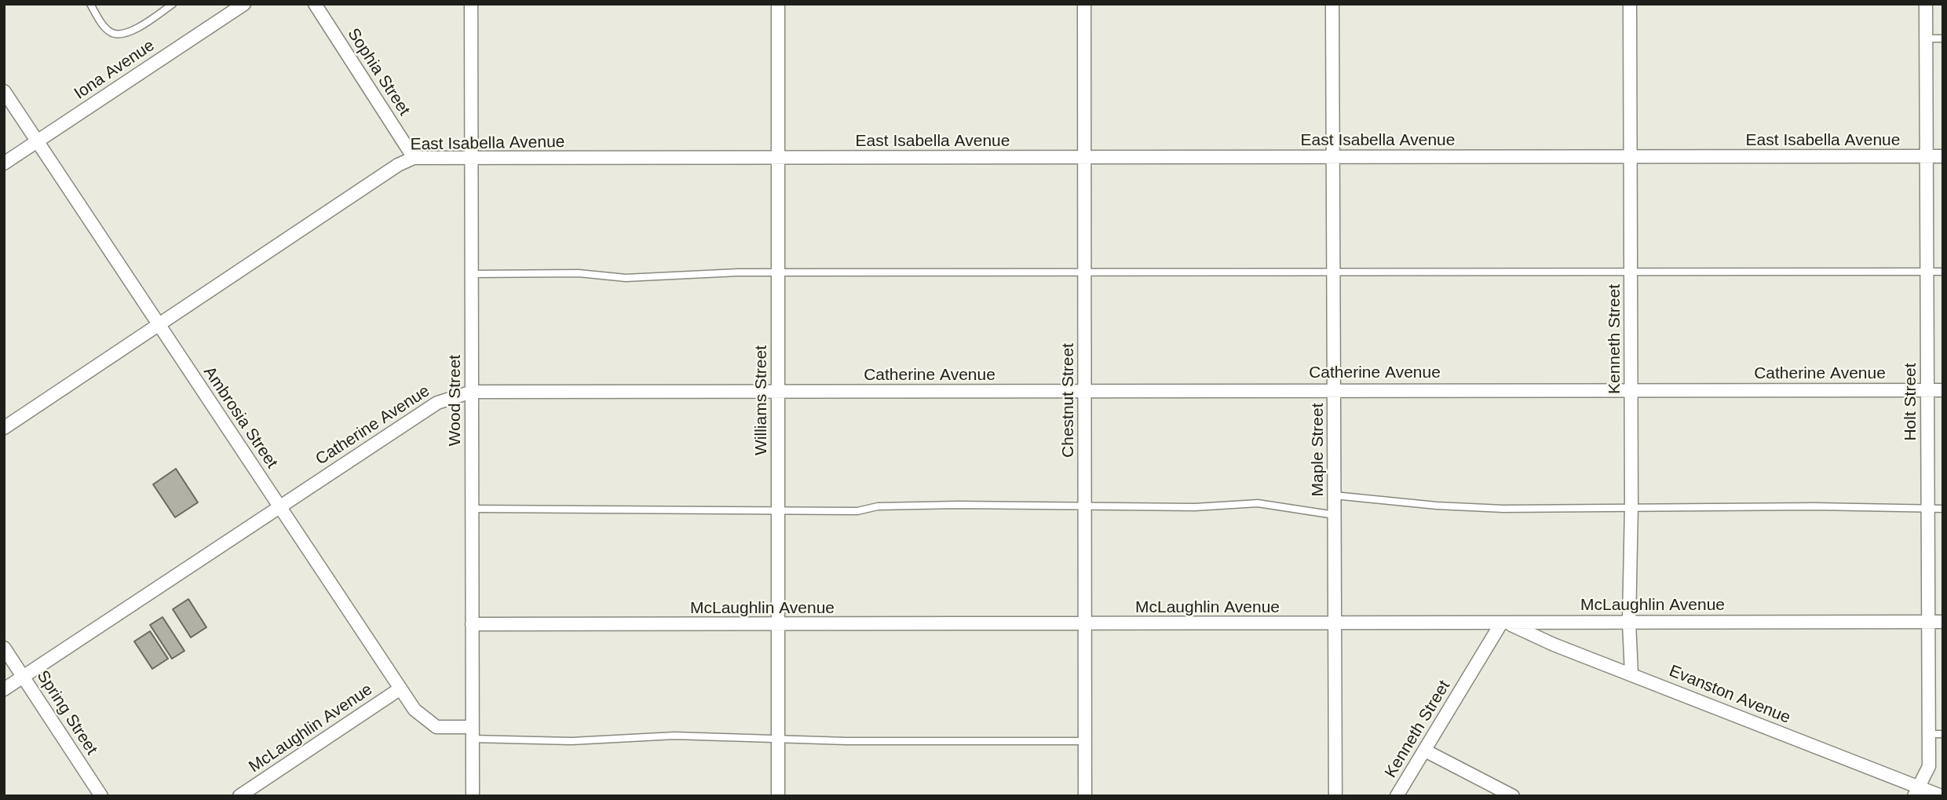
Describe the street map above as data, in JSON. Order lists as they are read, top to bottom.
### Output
{
  "streets": {
    "street": [
      "Iona Avenue",
      "Sophia Street",
      "East Isabella Avenue",
      "Kenneth Street",
      "Catherine Avenue",
      "Wood Street",
      "Williams Street",
      "Chestnut Street",
      "Holt Street",
      "Ambrosia Street",
      "Maple Street",
      "McLaughlin Avenue",
      "Evanston Avenue",
      "Spring Street"
    ]
  },
  "crossings": [
    ["Iona Avenue", "Ambrosia Street"],
    ["Sophia Street", "East Isabella Avenue"],
    ["East Isabella Avenue", "Kenneth Street"],
    ["East Isabella Avenue", "Wood Street"],
    ["East Isabella Avenue", "Williams Street"],
    ["East Isabella Avenue", "Chestnut Street"],
    ["East Isabella Avenue", "Holt Street"],
    ["East Isabella Avenue", "Ambrosia Street"],
    ["East Isabella Avenue", "Maple Street"],
    ["Kenneth Street", "Catherine Avenue"],
    ["Kenneth Street", "McLaughlin Avenue"],
    ["Kenneth Street", "Evanston Avenue"],
    ["Catherine Avenue", "Wood Street"],
    ["Catherine Avenue", "Williams Street"],
    ["Catherine Avenue", "Chestnut Street"],
    ["Catherine Avenue", "Holt Street"],
    ["Catherine Avenue", "Ambrosia Street"],
    ["Catherine Avenue", "Maple Street"],
    ["Catherine Avenue", "Spring Street"],
    ["Wood Street", "Ambrosia Street"],
    ["Wood Street", "McLaughlin Avenue"],
    ["Williams Street", "McLaughlin Avenue"],
    ["Chestnut Street", "McLaughlin Avenue"],
    ["Holt Street", "McLaughlin Avenue"],
    ["Holt Street", "Evanston Avenue"],
    ["Ambrosia Street", "McLaughlin Avenue"],
    ["Maple Street", "McLaughlin Avenue"],
    ["McLaughlin Avenue", "Evanston Avenue"]
  ]
}
